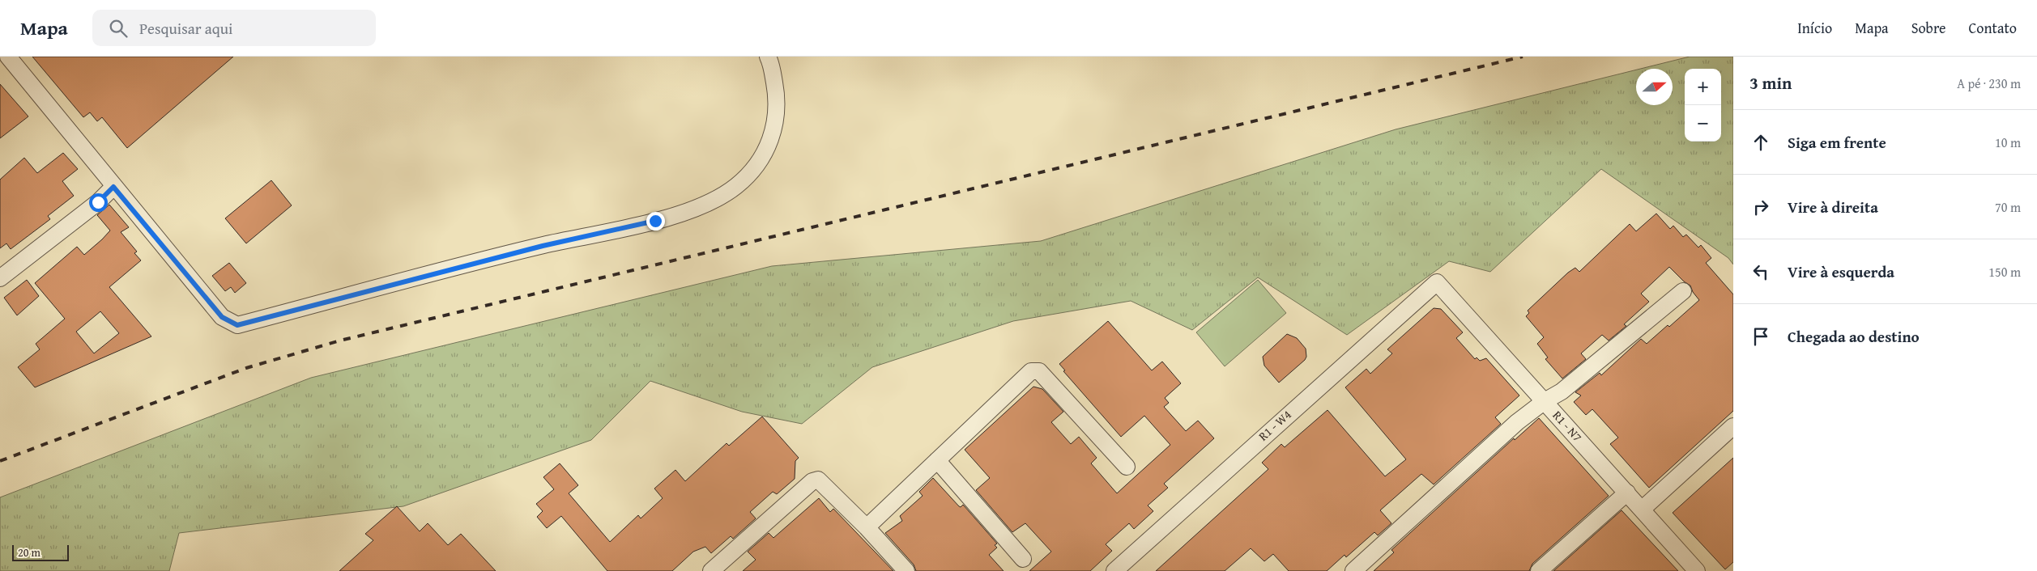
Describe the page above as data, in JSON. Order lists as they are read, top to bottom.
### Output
{
  "streets": {
    "street": ["R1 - W4", "R1 - N7"]
  },
  "crossings": [
    ["R1 - W4", "R1 - N7"]
  ],
  "scale_bar": "20 m",
  "north": "right",
  "page": {
    "header": "Mapa",
    "search": "Pesquisar aqui",
    "nav": [
      "Início",
      "Mapa",
      "Sobre",
      "Contato"
    ],
    "heading": ["3 min", "A pé · 230 m"],
    "map_buttons": ["+", "−"],
    "list": [
      ["Siga em frente", "10 m"],
      ["Vire à direita", "70 m"],
      ["Vire à esquerda", "150 m"],
      "Chegada ao destino"
    ],
    "scale": "20 m"
  }
}
